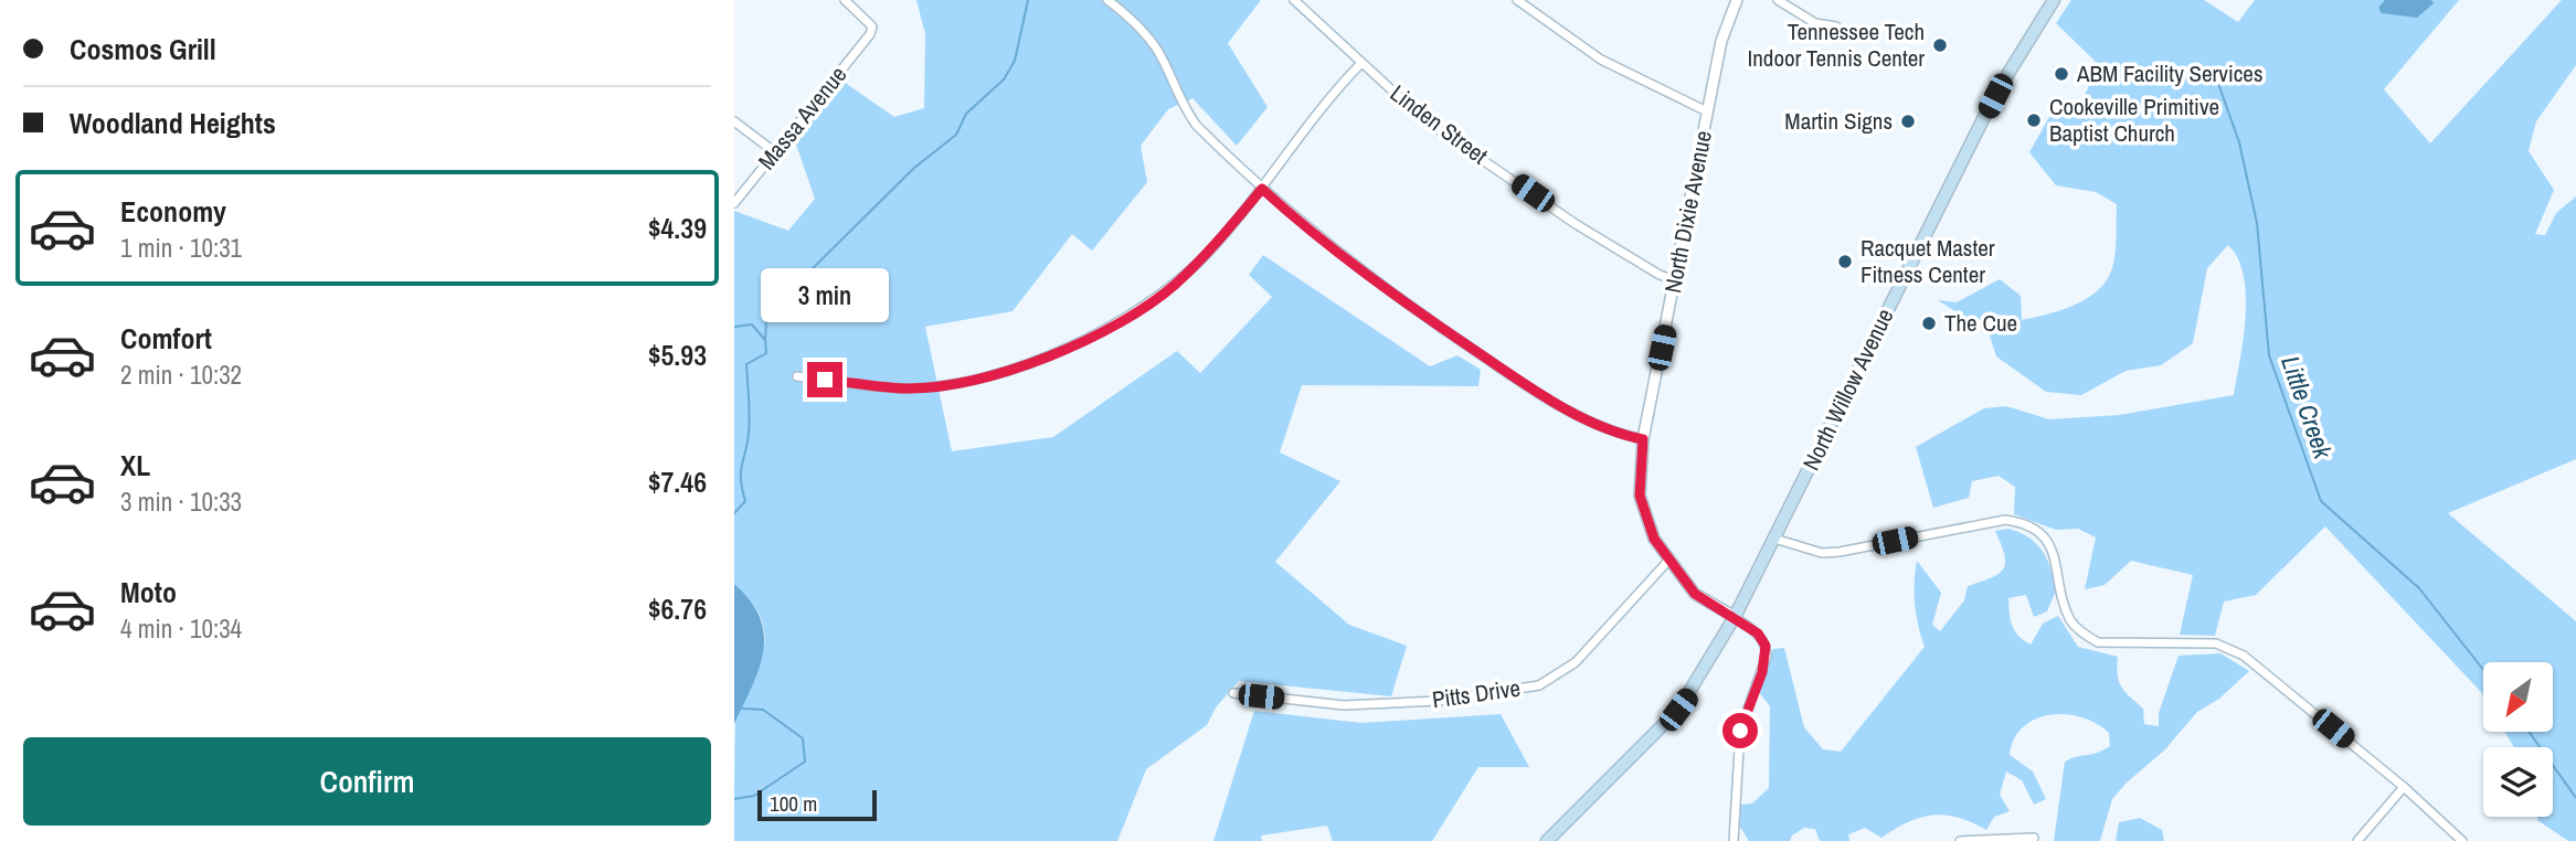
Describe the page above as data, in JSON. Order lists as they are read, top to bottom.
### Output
{
  "streets": {
    "main road": ["North Willow Avenue"],
    "street": [
      "Massa Avenue",
      "Linden Street",
      "North Dixie Avenue",
      "Pitts Drive"
    ]
  },
  "crossings": [
    ["Linden Street", "North Dixie Avenue"],
    ["North Dixie Avenue", "North Willow Avenue"],
    ["North Dixie Avenue", "Pitts Drive"]
  ],
  "water": ["Little Creek"],
  "places": [
    "Tennessee Tech Indoor Tennis Center",
    "ABM Facility Services",
    "Cookeville Primitive Baptist Church",
    "Martin Signs",
    "Racquet Master Fitness Center",
    "The Cue"
  ],
  "scale_bar": "100 m",
  "north": "bottom left",
  "page": {
    "banner": ["Cosmos Grill", "Woodland Heights"],
    "list": [
      {
        "name": "Economy",
        "note": "1 min · 10:31",
        "value": "$4.39"
      },
      {
        "name": "Comfort",
        "note": "2 min · 10:32",
        "value": "$5.93"
      },
      {
        "name": "XL",
        "note": "3 min · 10:33",
        "value": "$7.46"
      },
      {
        "name": "Moto",
        "note": "4 min · 10:34",
        "value": "$6.76"
      }
    ],
    "bubble": "3 min",
    "buttons": "Confirm",
    "scale": "100 m"
  }
}
